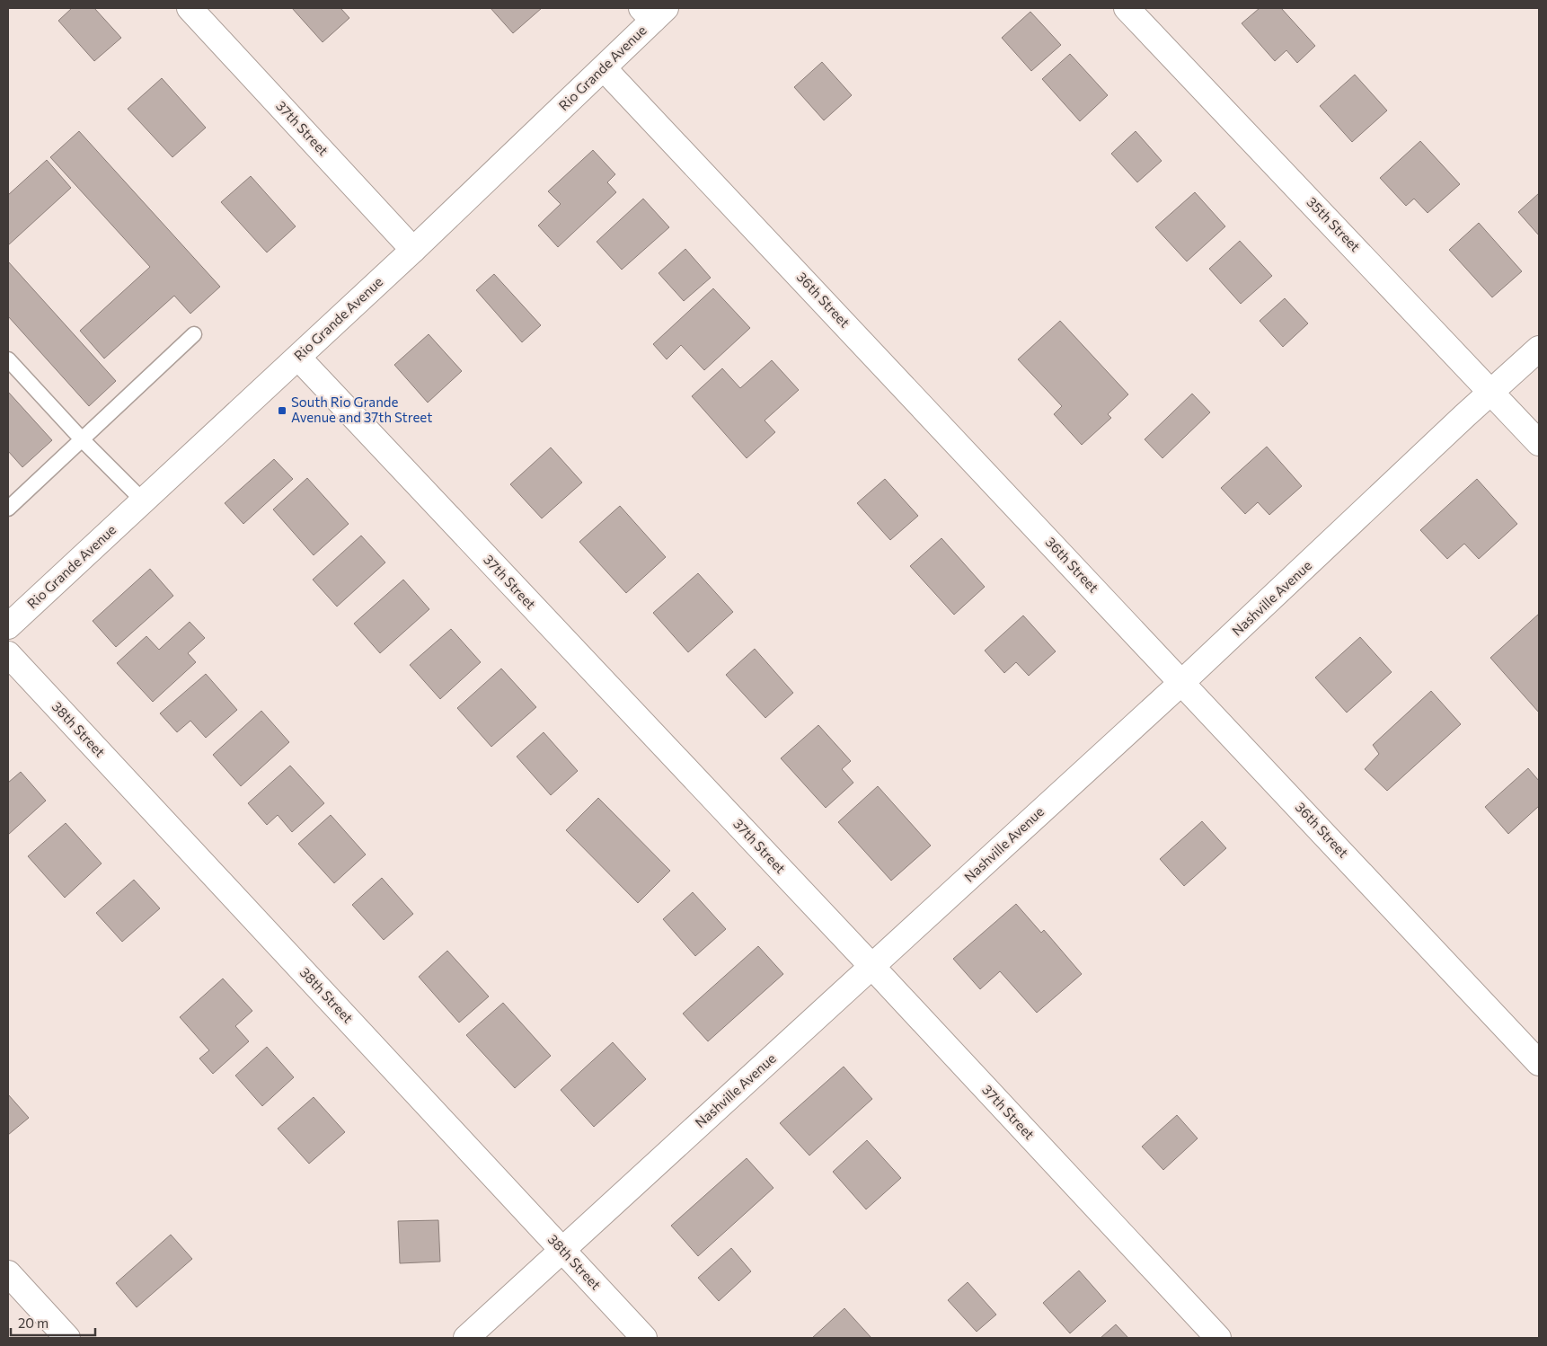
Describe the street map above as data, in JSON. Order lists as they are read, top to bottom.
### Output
{
  "streets": {
    "street": [
      "Rio Grande Avenue",
      "37th Street",
      "35th Street",
      "36th Street",
      "Nashville Avenue",
      "38th Street"
    ]
  },
  "crossings": [
    ["Rio Grande Avenue", "37th Street"],
    ["Rio Grande Avenue", "36th Street"],
    ["37th Street", "Nashville Avenue"],
    ["35th Street", "Nashville Avenue"],
    ["36th Street", "Nashville Avenue"],
    ["Nashville Avenue", "38th Street"]
  ],
  "places": {
    "transit": ["South Rio Grande Avenue and 37th Street"]
  },
  "scale_bar": "20 m"
}
